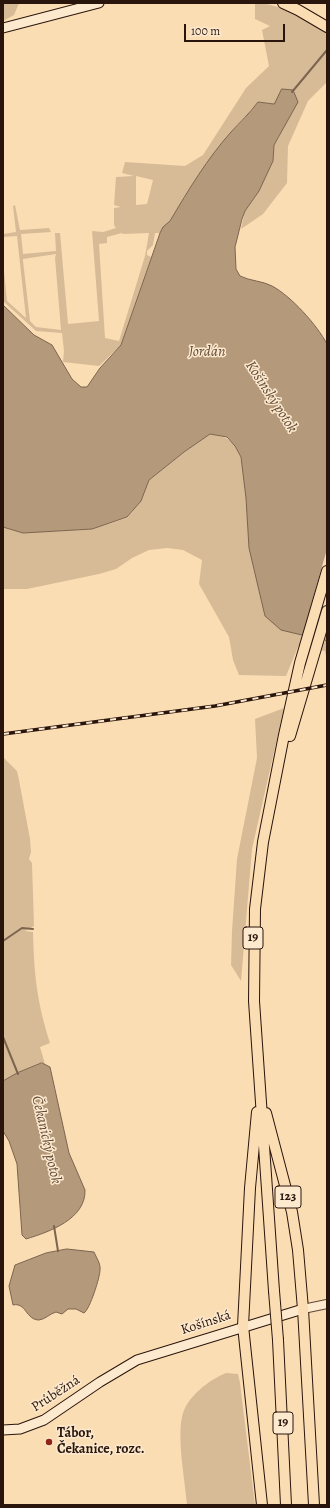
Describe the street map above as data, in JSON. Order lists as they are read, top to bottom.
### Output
{
  "streets": {
    "main road": [
      "19",
      "123",
      "Košínská",
      "Průběžná"
    ]
  },
  "crossings": [
    ["19", "123"],
    ["123", "Košínská"],
    ["Košínská", "Průběžná"]
  ],
  "water": ["Jordán", "Košínský potok", "Čekanický potok"],
  "places": ["Tábor, Čekanice, rozc."],
  "scale_bar": "100 m"
}
